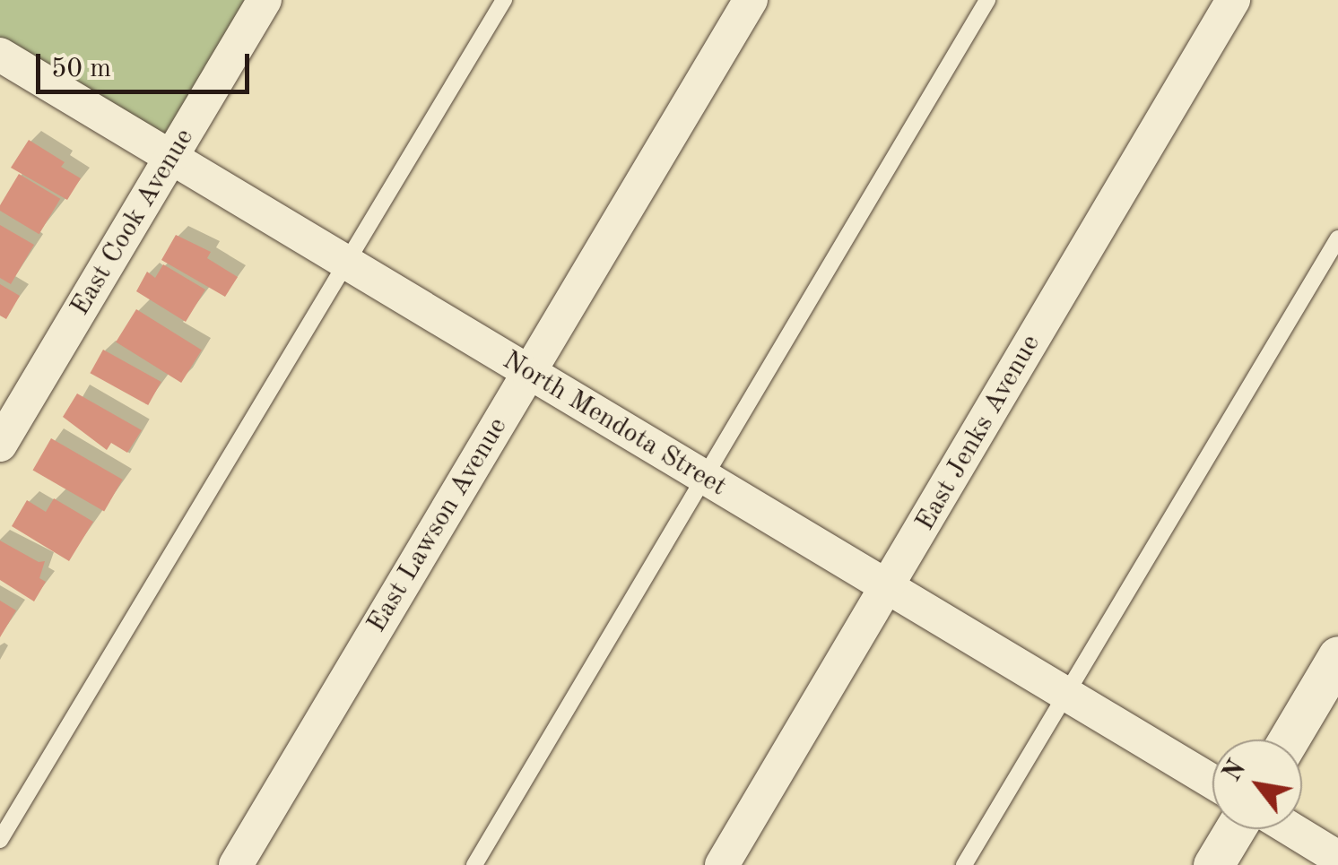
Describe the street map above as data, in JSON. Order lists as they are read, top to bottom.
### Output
{
  "streets": {
    "street": [
      "East Cook Avenue",
      "North Mendota Street",
      "East Jenks Avenue",
      "East Lawson Avenue"
    ]
  },
  "crossings": [
    ["East Cook Avenue", "North Mendota Street"],
    ["North Mendota Street", "East Jenks Avenue"],
    ["North Mendota Street", "East Lawson Avenue"]
  ],
  "scale_bar": "50 m",
  "north": "top left"
}
